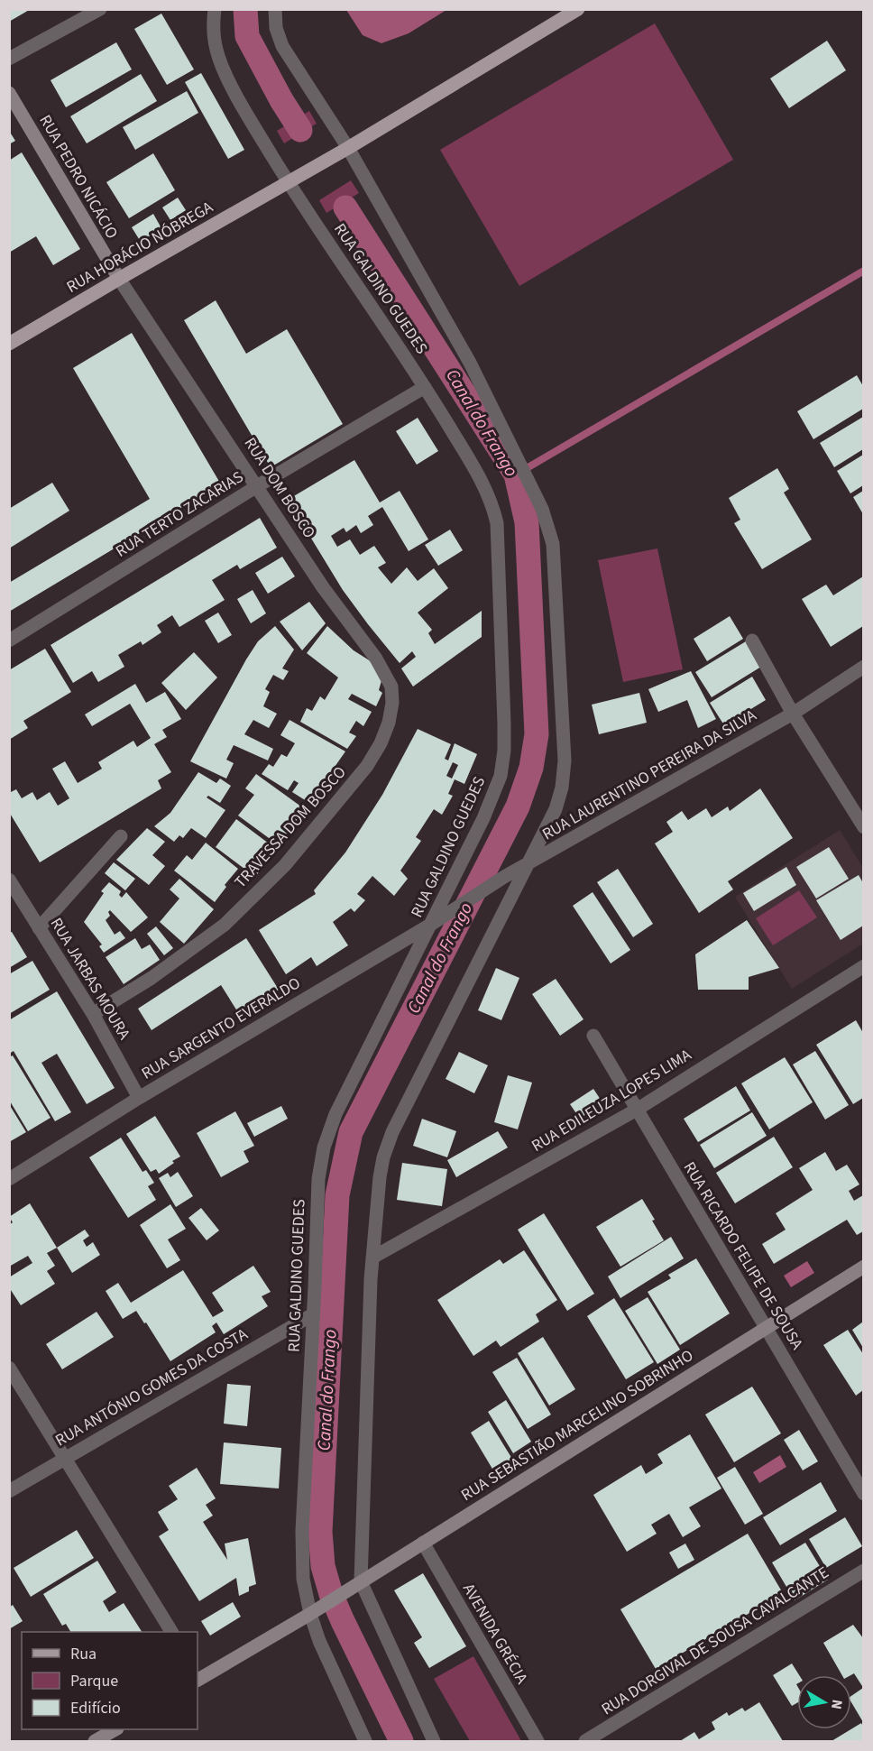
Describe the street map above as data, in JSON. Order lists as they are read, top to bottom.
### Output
{
  "streets": {
    "main road": ["RUA HORÁCIO NÓBREGA"],
    "street": [
      "RUA PEDRO NICÁCIO",
      "RUA GALDINO GUEDES",
      "RUA DOM BOSCO",
      "RUA TERTO ZACARIAS",
      "RUA LAURENTINO PEREIRA DA SILVA",
      "TRAVESSA DOM BOSCO",
      "RUA JARBAS MOURA",
      "RUA SARGENTO EVERALDO",
      "RUA EDILEUZA LOPES LIMA",
      "RUA RICARDO FELIPE DE SOUSA",
      "RUA ANTÓNIO GOMES DA COSTA",
      "RUA SEBASTIÃO MARCELINO SOBRINHO",
      "AVENIDA GRÉCIA",
      "RUA DORGIVAL DE SOUSA CAVALCANTE"
    ]
  },
  "crossings": [
    ["RUA PEDRO NICÁCIO", "RUA HORÁCIO NÓBREGA"],
    ["RUA PEDRO NICÁCIO", "RUA DOM BOSCO"],
    ["RUA HORÁCIO NÓBREGA", "RUA GALDINO GUEDES"],
    ["RUA HORÁCIO NÓBREGA", "RUA DOM BOSCO"],
    ["RUA GALDINO GUEDES", "RUA TERTO ZACARIAS"],
    ["RUA GALDINO GUEDES", "RUA SARGENTO EVERALDO"],
    ["RUA GALDINO GUEDES", "RUA ANTÓNIO GOMES DA COSTA"],
    ["RUA GALDINO GUEDES", "RUA SEBASTIÃO MARCELINO SOBRINHO"],
    ["RUA DOM BOSCO", "RUA TERTO ZACARIAS"],
    ["RUA DOM BOSCO", "TRAVESSA DOM BOSCO"],
    ["RUA LAURENTINO PEREIRA DA SILVA", "RUA SARGENTO EVERALDO"],
    ["TRAVESSA DOM BOSCO", "RUA JARBAS MOURA"],
    ["RUA JARBAS MOURA", "RUA SARGENTO EVERALDO"],
    ["RUA EDILEUZA LOPES LIMA", "RUA RICARDO FELIPE DE SOUSA"],
    ["RUA RICARDO FELIPE DE SOUSA", "RUA SEBASTIÃO MARCELINO SOBRINHO"],
    ["RUA SEBASTIÃO MARCELINO SOBRINHO", "AVENIDA GRÉCIA"]
  ],
  "water": ["Canal do Frango"],
  "legend": ["Rua", "Parque", "Edifício"],
  "north": "right"
}
